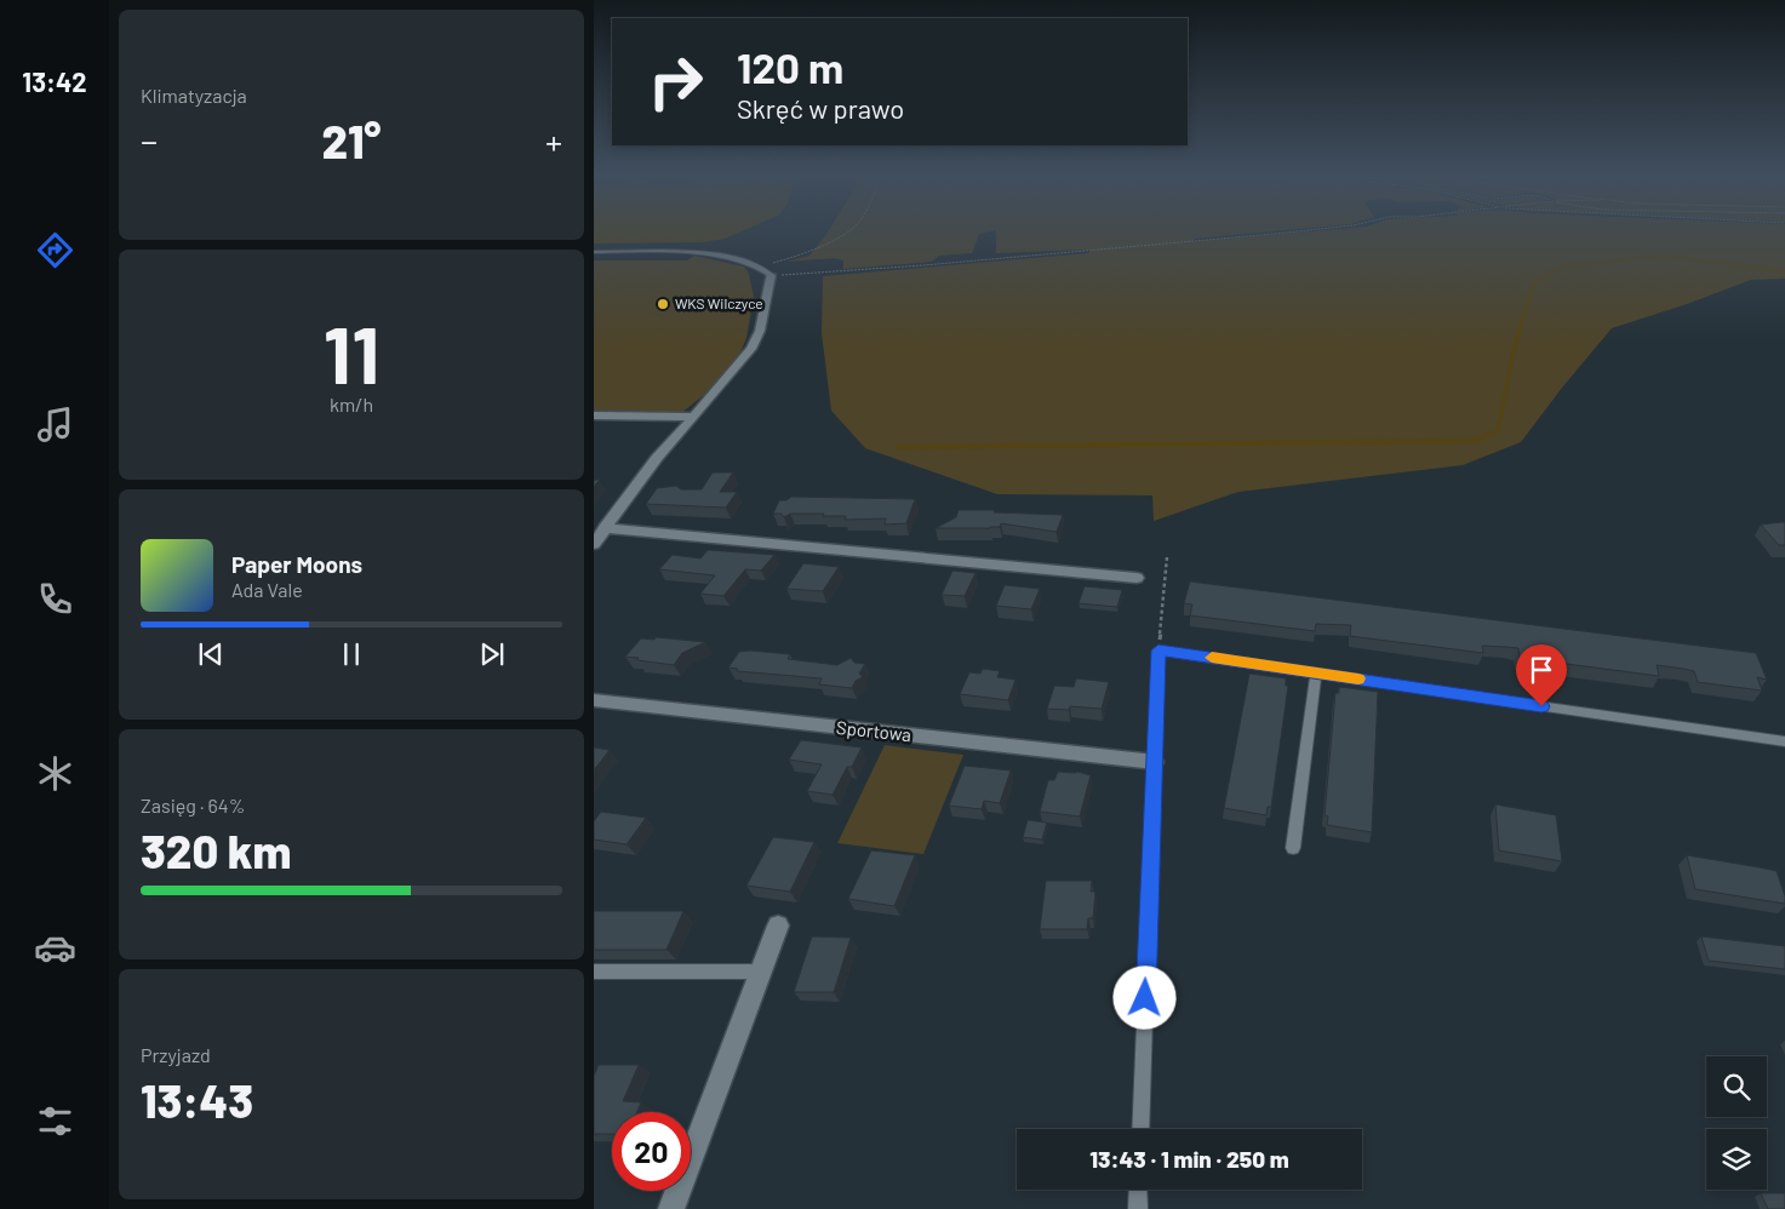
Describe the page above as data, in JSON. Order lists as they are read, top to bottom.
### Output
{
  "streets": {
    "street": ["Sportowa"]
  },
  "places": ["WKS Wilczyce"],
  "page": {
    "tabs": "13:42",
    "tile": [
      "Klimatyzacja",
      ["11", "km/h"],
      ["Zasięg · 64%", "320 km"],
      ["Przyjazd", "13:43"]
    ],
    "turn": ["120 m", "Skręć w prawo"],
    "heat": ["−", "21°", "+"],
    "song": ["Paper Moons", "Ada Vale"],
    "limit": "20",
    "trip": "13:43 · 1 min · 250 m"
  }
}
